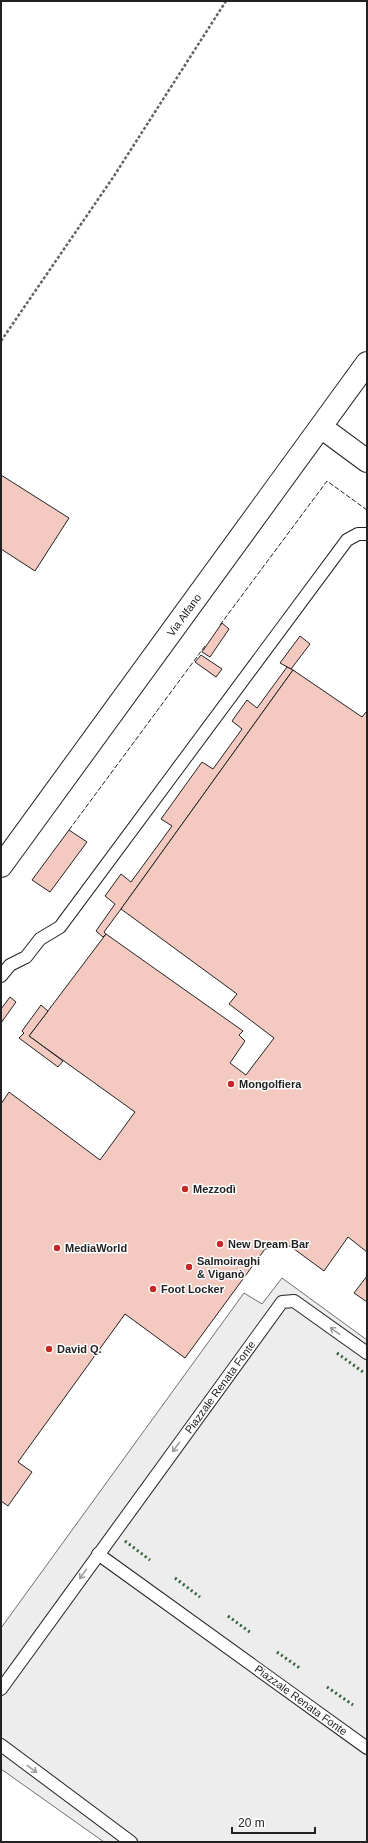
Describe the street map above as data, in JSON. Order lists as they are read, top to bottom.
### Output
{
  "streets": {
    "street": ["Via Alfano"],
    "lane": ["Piazzale Renata Fonte"]
  },
  "one_way": ["Piazzale Renata Fonte"],
  "places": [
    "Mongolfiera",
    "Mezzodì",
    "New Dream Bar",
    "MediaWorld",
    "Salmoiraghi & Viganò",
    "Foot Locker",
    "David Q."
  ],
  "scale_bar": "20 m"
}
